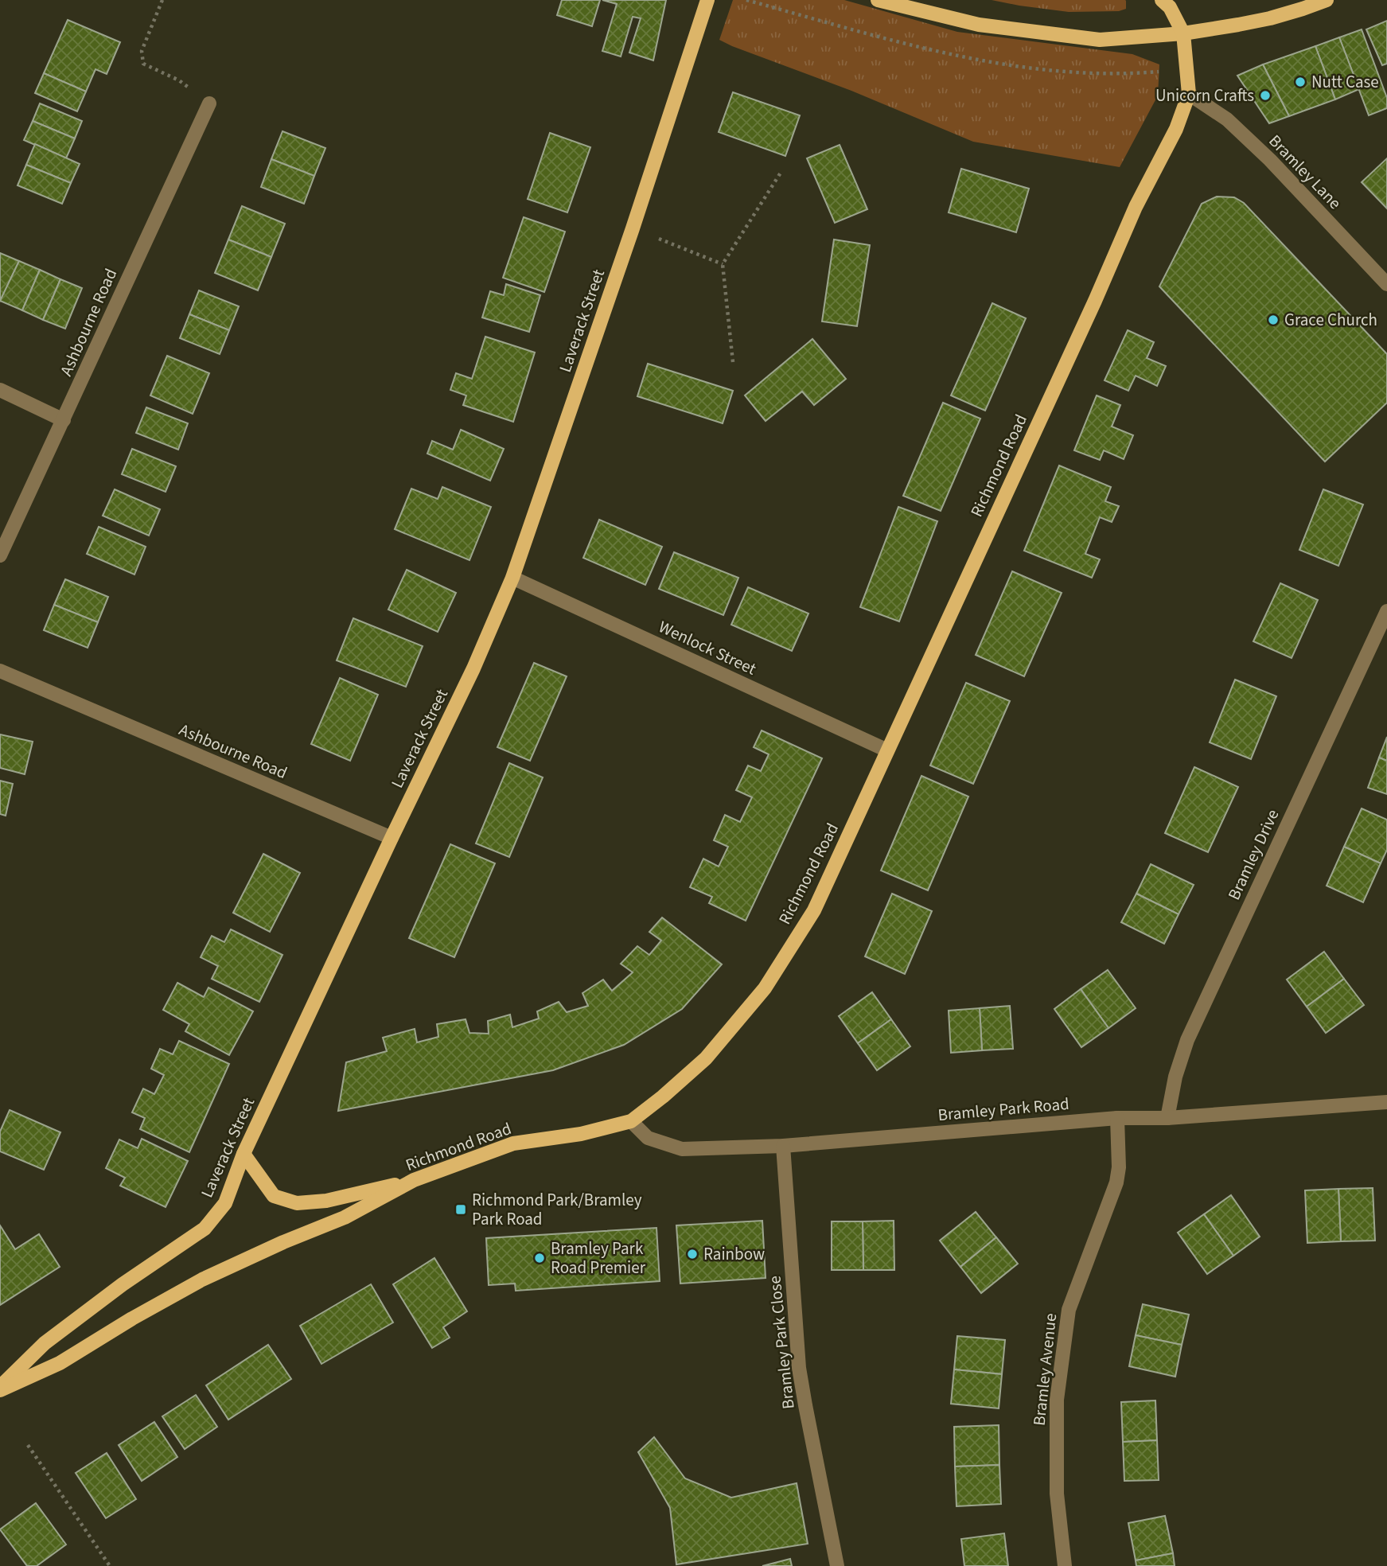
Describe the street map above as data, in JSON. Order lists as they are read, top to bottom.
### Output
{
  "streets": {
    "main road": ["Laverack Street", "Richmond Road"],
    "street": [
      "Bramley Lane",
      "Ashbourne Road",
      "Wenlock Street",
      "Bramley Drive",
      "Bramley Park Road",
      "Bramley Park Close",
      "Bramley Avenue"
    ]
  },
  "crossings": [
    ["Bramley Lane", "Richmond Road"],
    ["Laverack Street", "Ashbourne Road"],
    ["Laverack Street", "Richmond Road"],
    ["Laverack Street", "Wenlock Street"],
    ["Richmond Road", "Wenlock Street"],
    ["Richmond Road", "Bramley Park Road"],
    ["Bramley Drive", "Bramley Park Road"],
    ["Bramley Park Road", "Bramley Park Close"],
    ["Bramley Park Road", "Bramley Avenue"]
  ],
  "places": {
    "other": [
      "Nutt Case",
      "Unicorn Crafts",
      "Grace Church",
      "Rainbow",
      "Bramley Park Road Premier"
    ],
    "transit": ["Richmond Park/Bramley Park Road"]
  }
}
